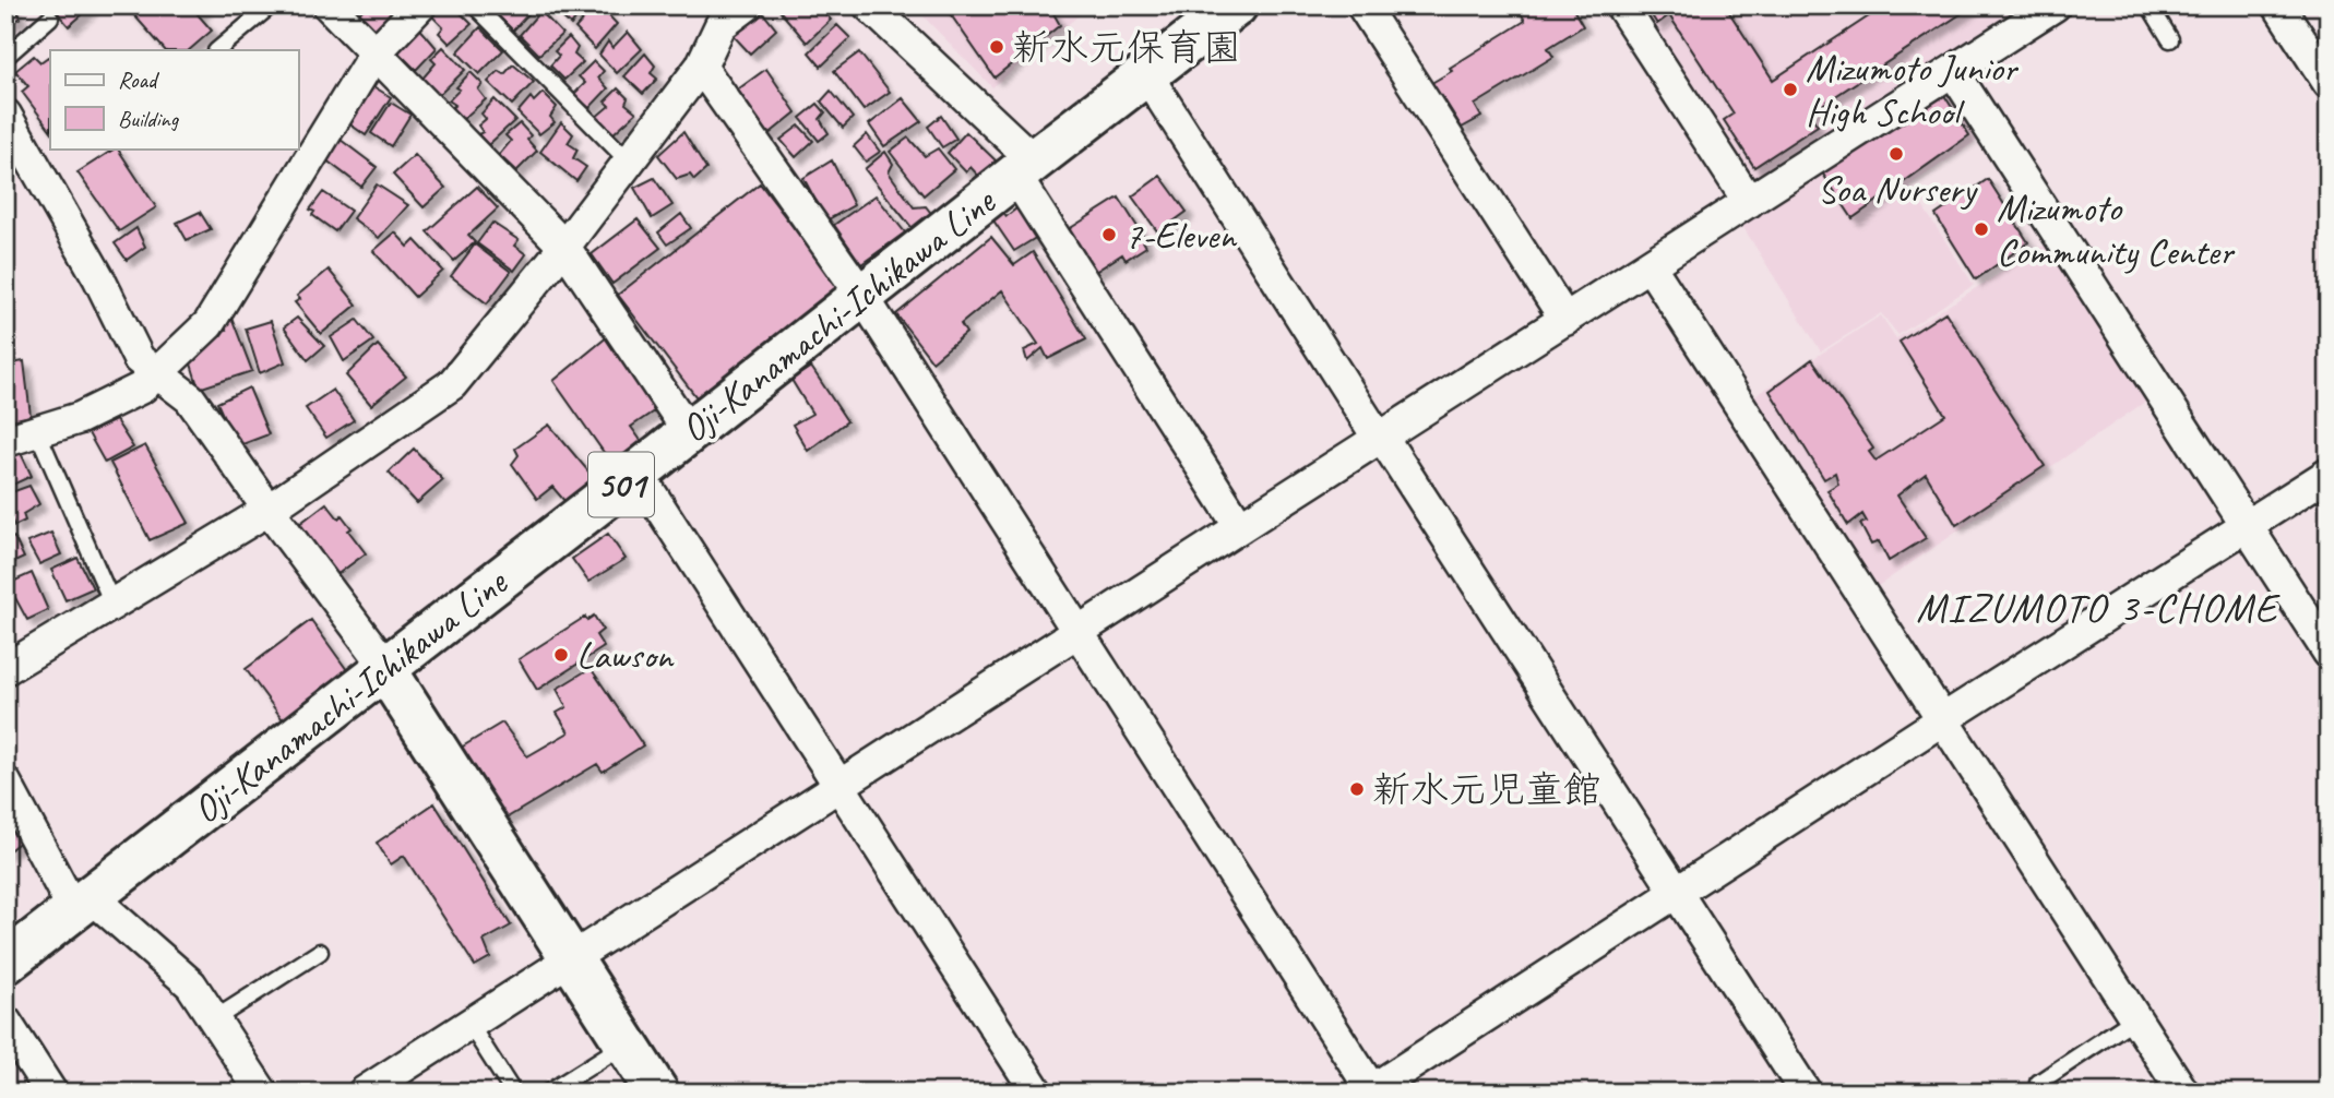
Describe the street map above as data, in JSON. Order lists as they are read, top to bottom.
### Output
{
  "streets": {
    "main road": ["Oji-Kanamachi-Ichikawa Line", "501"]
  },
  "districts": ["MIZUMOTO 3-CHOME"],
  "places": [
    "新水元保育園",
    "Mizumoto Junior High School",
    "Soa Nursery",
    "Mizumoto Community Center",
    "7-Eleven",
    "Lawson",
    "新水元児童館"
  ],
  "legend": ["Road", "Building"]
}
